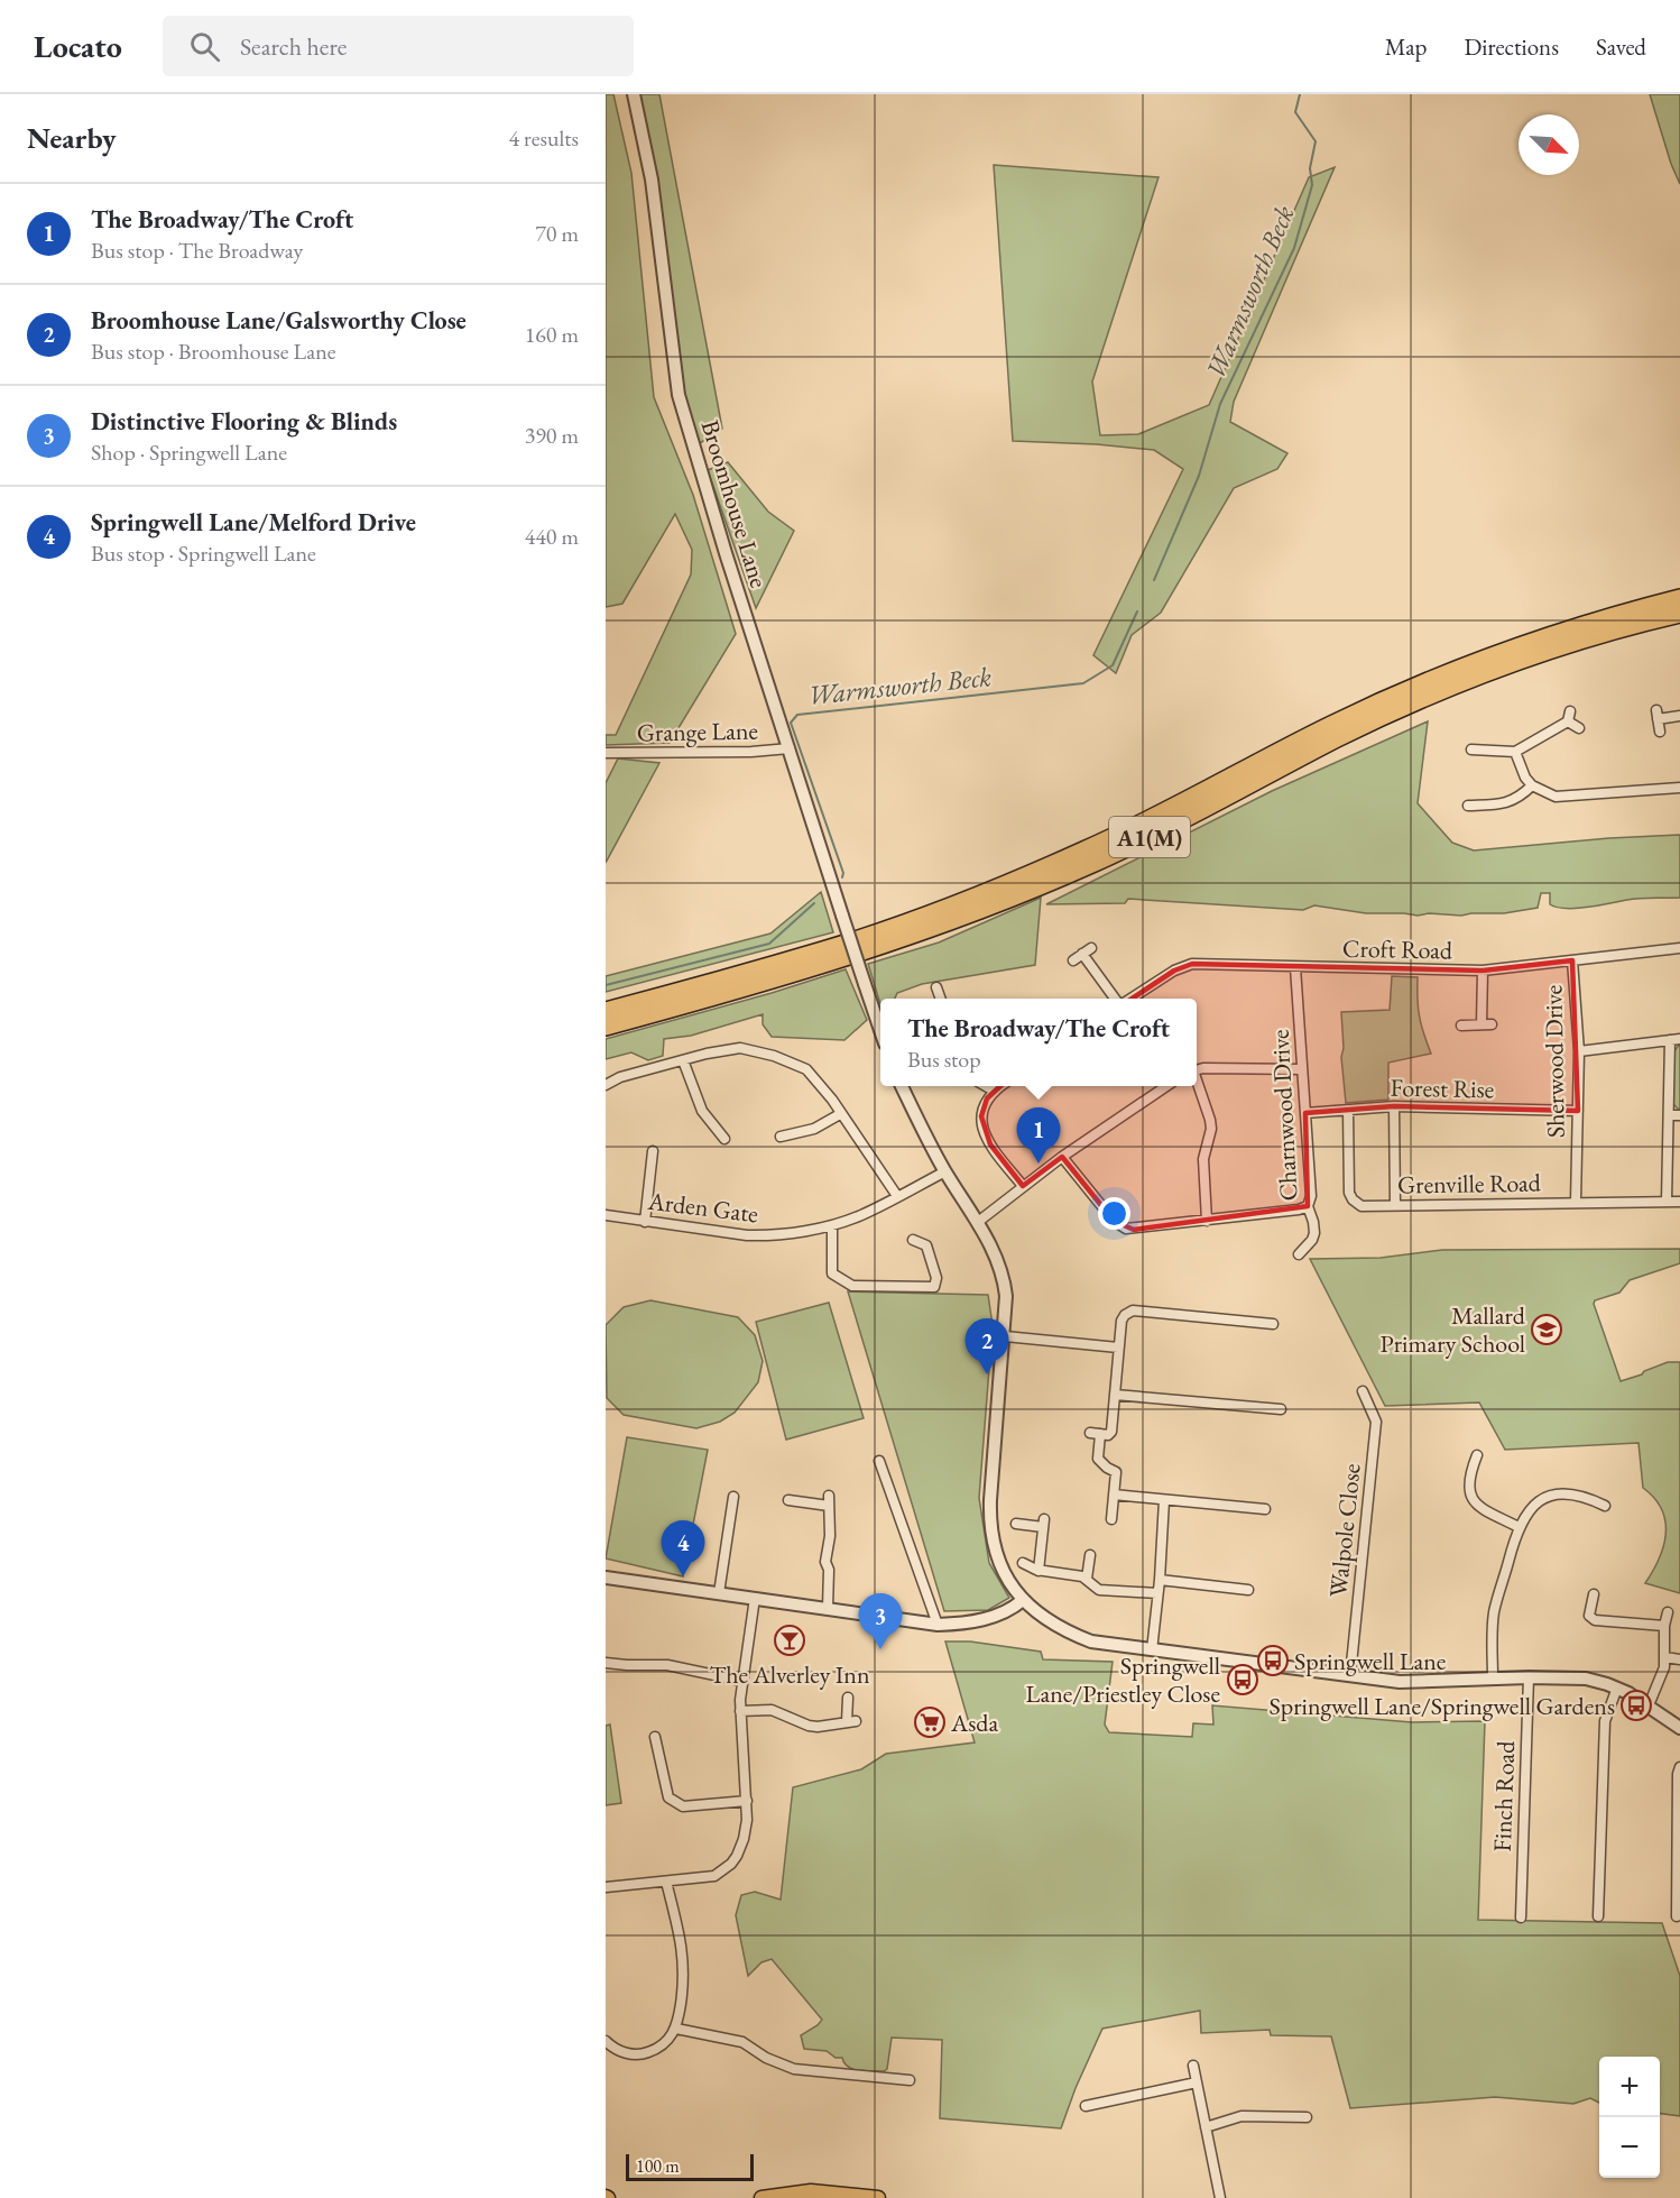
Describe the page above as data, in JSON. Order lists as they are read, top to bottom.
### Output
{
  "streets": {
    "highway": ["A1(M)"],
    "street": [
      "Broomhouse Lane",
      "Grange Lane",
      "Croft Road",
      "Sherwood Drive",
      "Forest Rise",
      "Charnwood Drive",
      "Grenville Road",
      "Arden Gate",
      "Walpole Close",
      "Finch Road"
    ]
  },
  "crossings": [
    ["Broomhouse Lane", "Grange Lane"],
    ["Croft Road", "Sherwood Drive"],
    ["Croft Road", "Charnwood Drive"],
    ["Sherwood Drive", "Forest Rise"],
    ["Sherwood Drive", "Grenville Road"],
    ["Forest Rise", "Charnwood Drive"],
    ["Forest Rise", "Grenville Road"]
  ],
  "water": ["Warmsworth Beck"],
  "places": {
    "school or university": ["Mallard Primary School"],
    "bar": ["The Alverley Inn"],
    "bus stop": ["Springwell Lane", "Springwell Lane/Priestley Close", "Springwell Lane/Springwell Gardens"],
    "supermarket": ["Asda"]
  },
  "scale_bar": "100 m",
  "north": "bottom right",
  "page": {
    "header": "Locato",
    "search": "Search here",
    "nav": ["Map", "Directions", "Saved"],
    "heading": ["Nearby", "4 results"],
    "list": [
      {
        "mark": "1",
        "name": "The Broadway/The Croft",
        "note": "Bus stop · The Broadway",
        "value": "70 m"
      },
      {
        "mark": "2",
        "name": "Broomhouse Lane/Galsworthy Close",
        "note": "Bus stop · Broomhouse Lane",
        "value": "160 m"
      },
      {
        "mark": "3",
        "name": "Distinctive Flooring & Blinds",
        "note": "Shop · Springwell Lane",
        "value": "390 m"
      },
      {
        "mark": "4",
        "name": "Springwell Lane/Melford Drive",
        "note": "Bus stop · Springwell Lane",
        "value": "440 m"
      }
    ],
    "popup": ["The Broadway/The Croft", "Bus stop"],
    "pins": [
      "1",
      "2",
      "4",
      "3"
    ],
    "map_buttons": ["+", "−"],
    "scale": "100 m"
  }
}
